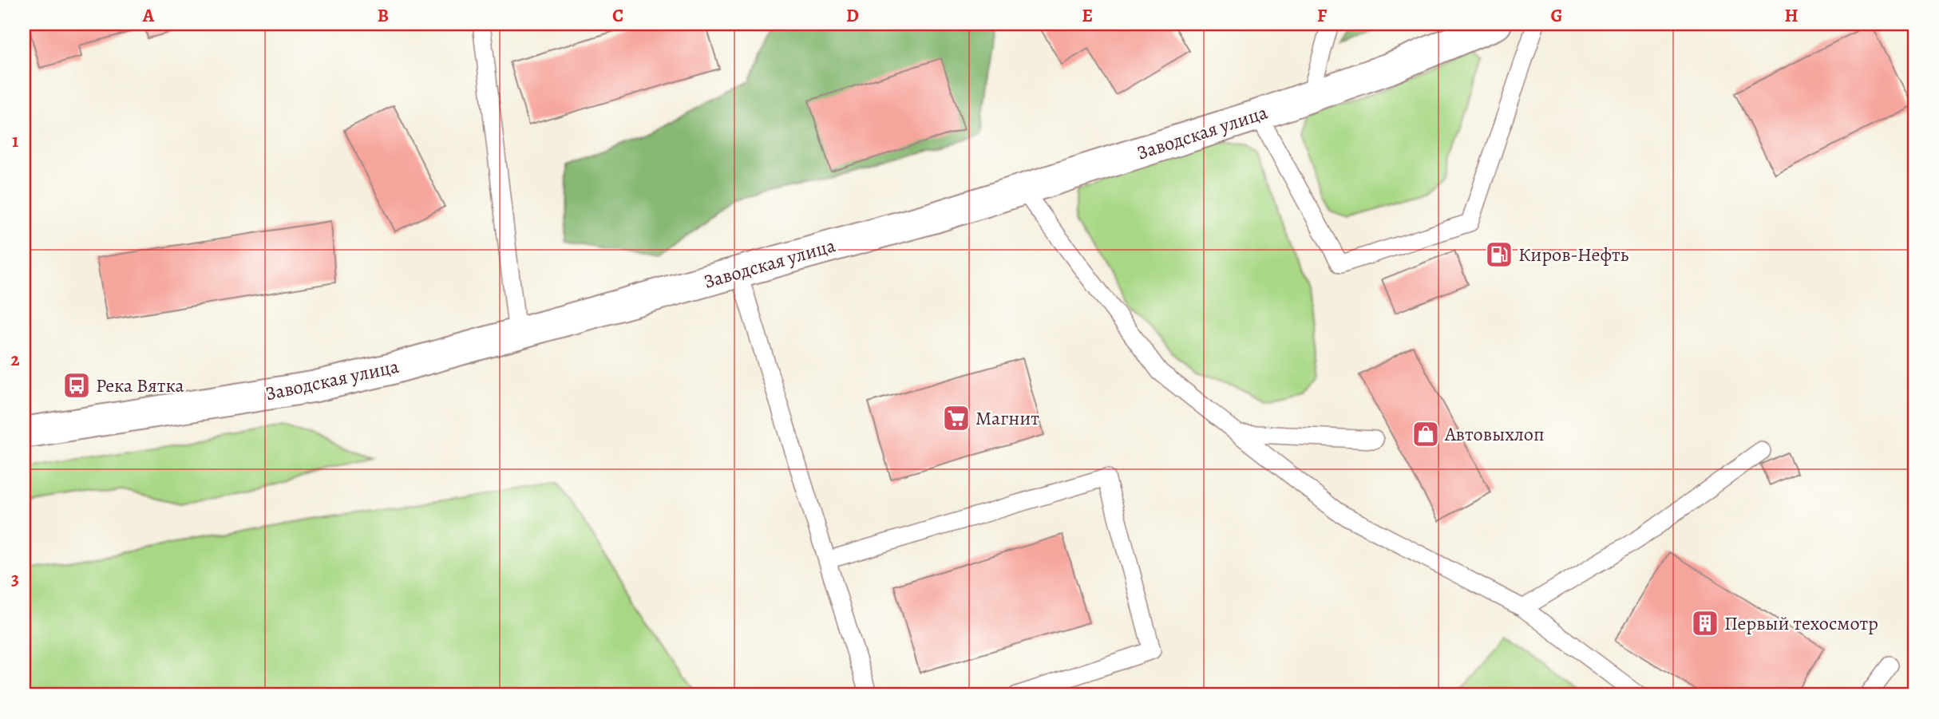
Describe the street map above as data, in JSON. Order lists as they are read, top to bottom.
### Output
{
  "streets": {
    "street": ["Заводская улица"]
  },
  "places": {
    "fuel station": ["Киров-Нефть"],
    "bus stop": ["Река Вятка"],
    "supermarket": ["Магнит"],
    "shop": ["Автовыхлоп"],
    "building": ["Первый техосмотр"]
  },
  "grid": {
    "columns": [
      "A",
      "B",
      "C",
      "D",
      "E",
      "F",
      "G",
      "H"
    ],
    "rows": ["1", "2", "3"]
  }
}
